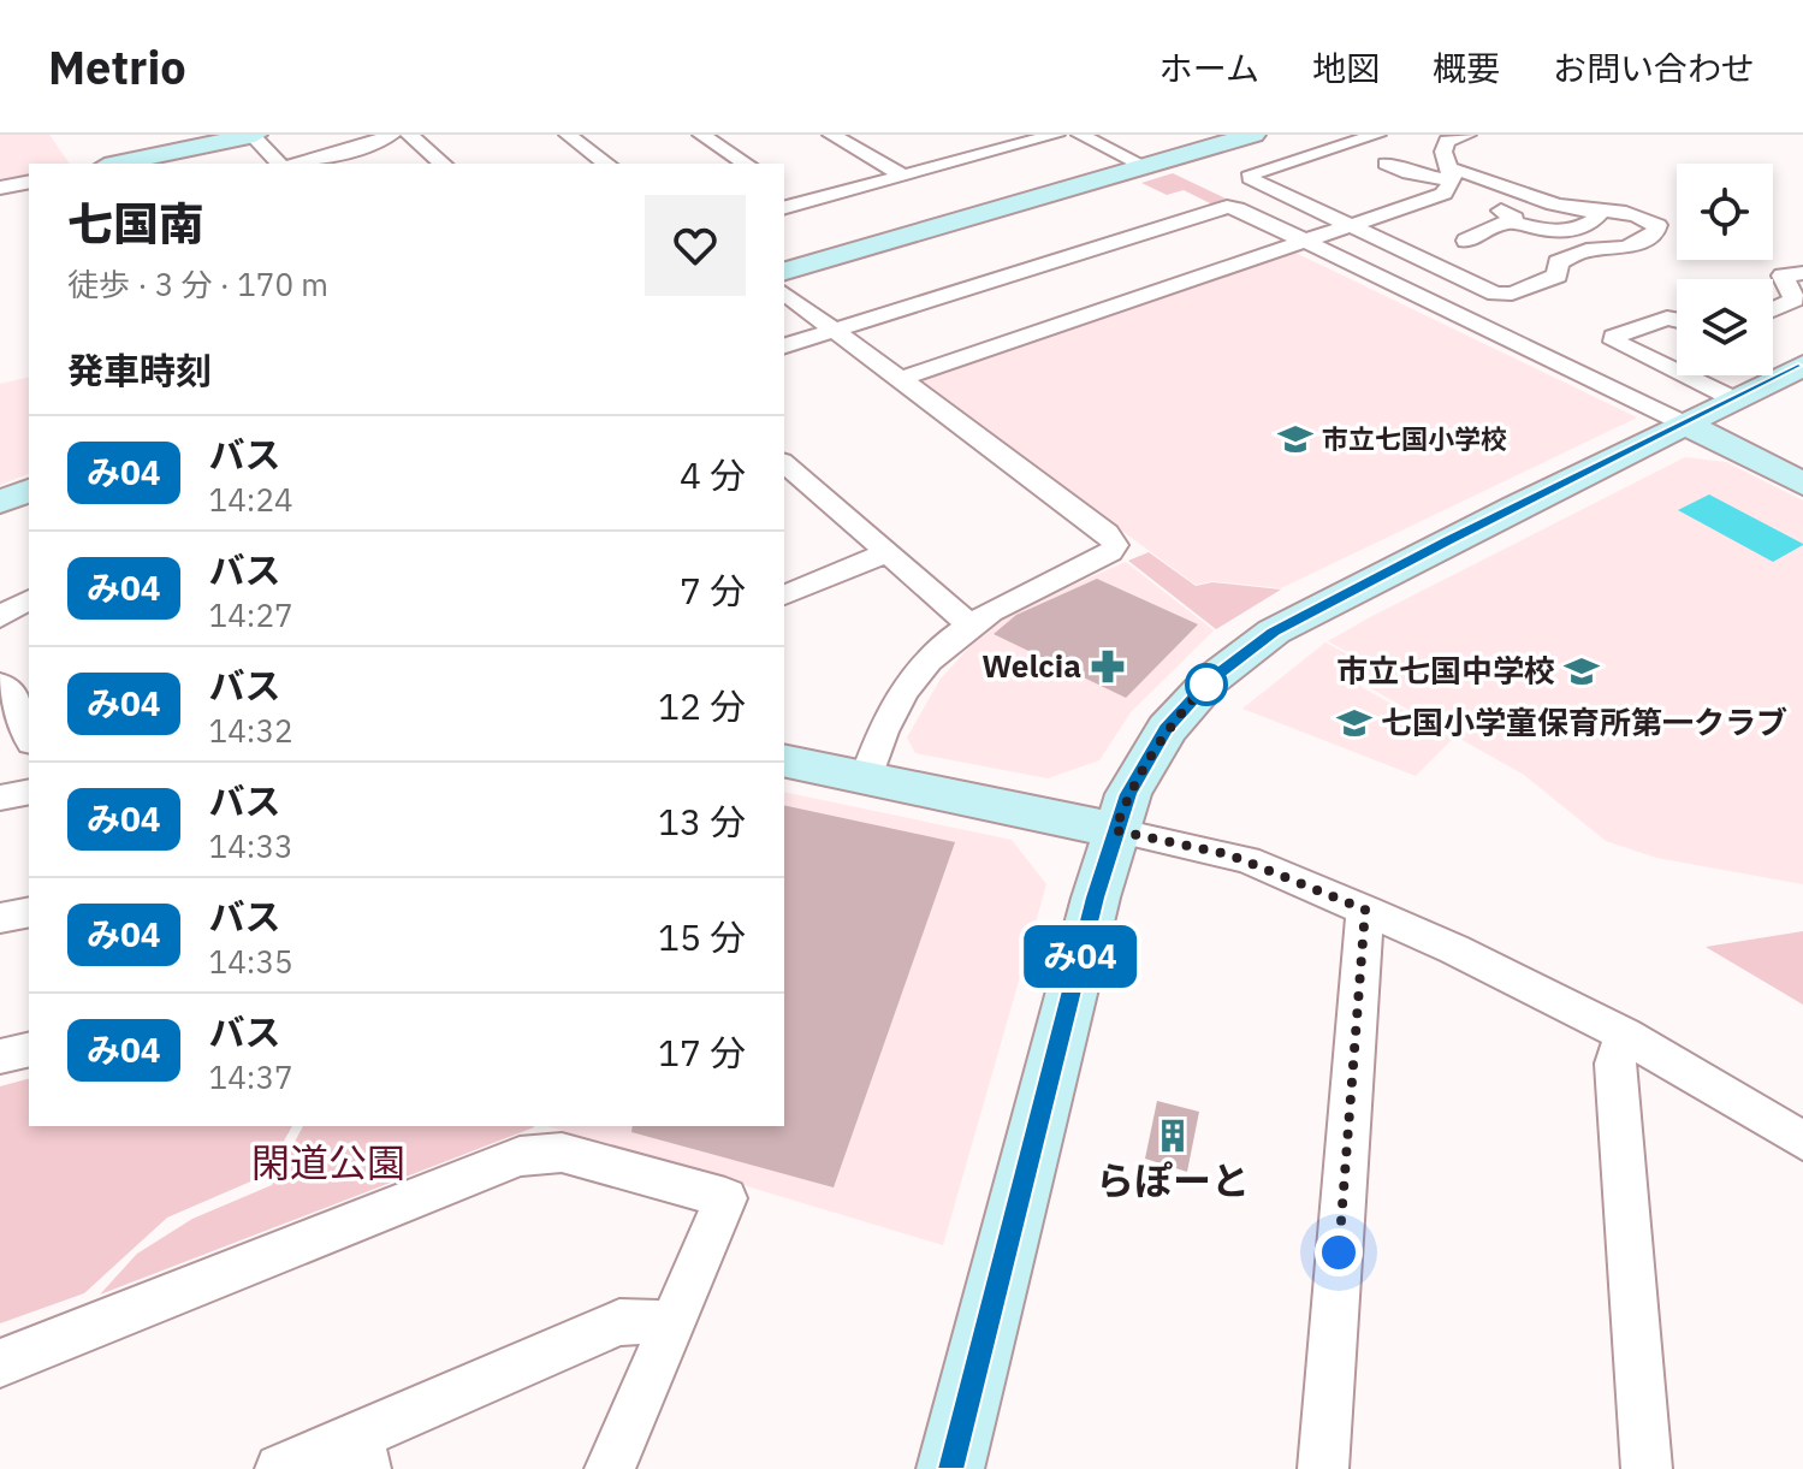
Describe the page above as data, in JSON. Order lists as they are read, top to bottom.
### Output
{
  "parks": ["閑道公園"],
  "places": {
    "school or university": ["市立七国小学校", "市立七国中学校", "七国小学童保育所第一クラブ"],
    "pharmacy": ["Welcia"],
    "building": ["らぽーと"]
  },
  "lines": ["bus line み04"],
  "page": {
    "header": "Metrio",
    "nav": [
      "ホーム",
      "地図",
      "概要",
      "お問い合わせ"
    ],
    "on_map": "み04",
    "heading": [
      ["七国南", "徒歩 · 3 分 · 170 m"],
      "発車時刻"
    ],
    "list": [
      {
        "mark": "み04",
        "name": "バス",
        "note": "14:24",
        "value": "4 分"
      },
      {
        "mark": "み04",
        "name": "バス",
        "note": "14:27",
        "value": "7 分"
      },
      {
        "mark": "み04",
        "name": "バス",
        "note": "14:32",
        "value": "12 分"
      },
      {
        "mark": "み04",
        "name": "バス",
        "note": "14:33",
        "value": "13 分"
      },
      {
        "mark": "み04",
        "name": "バス",
        "note": "14:35",
        "value": "15 分"
      },
      {
        "mark": "み04",
        "name": "バス",
        "note": "14:37",
        "value": "17 分"
      }
    ]
  }
}
